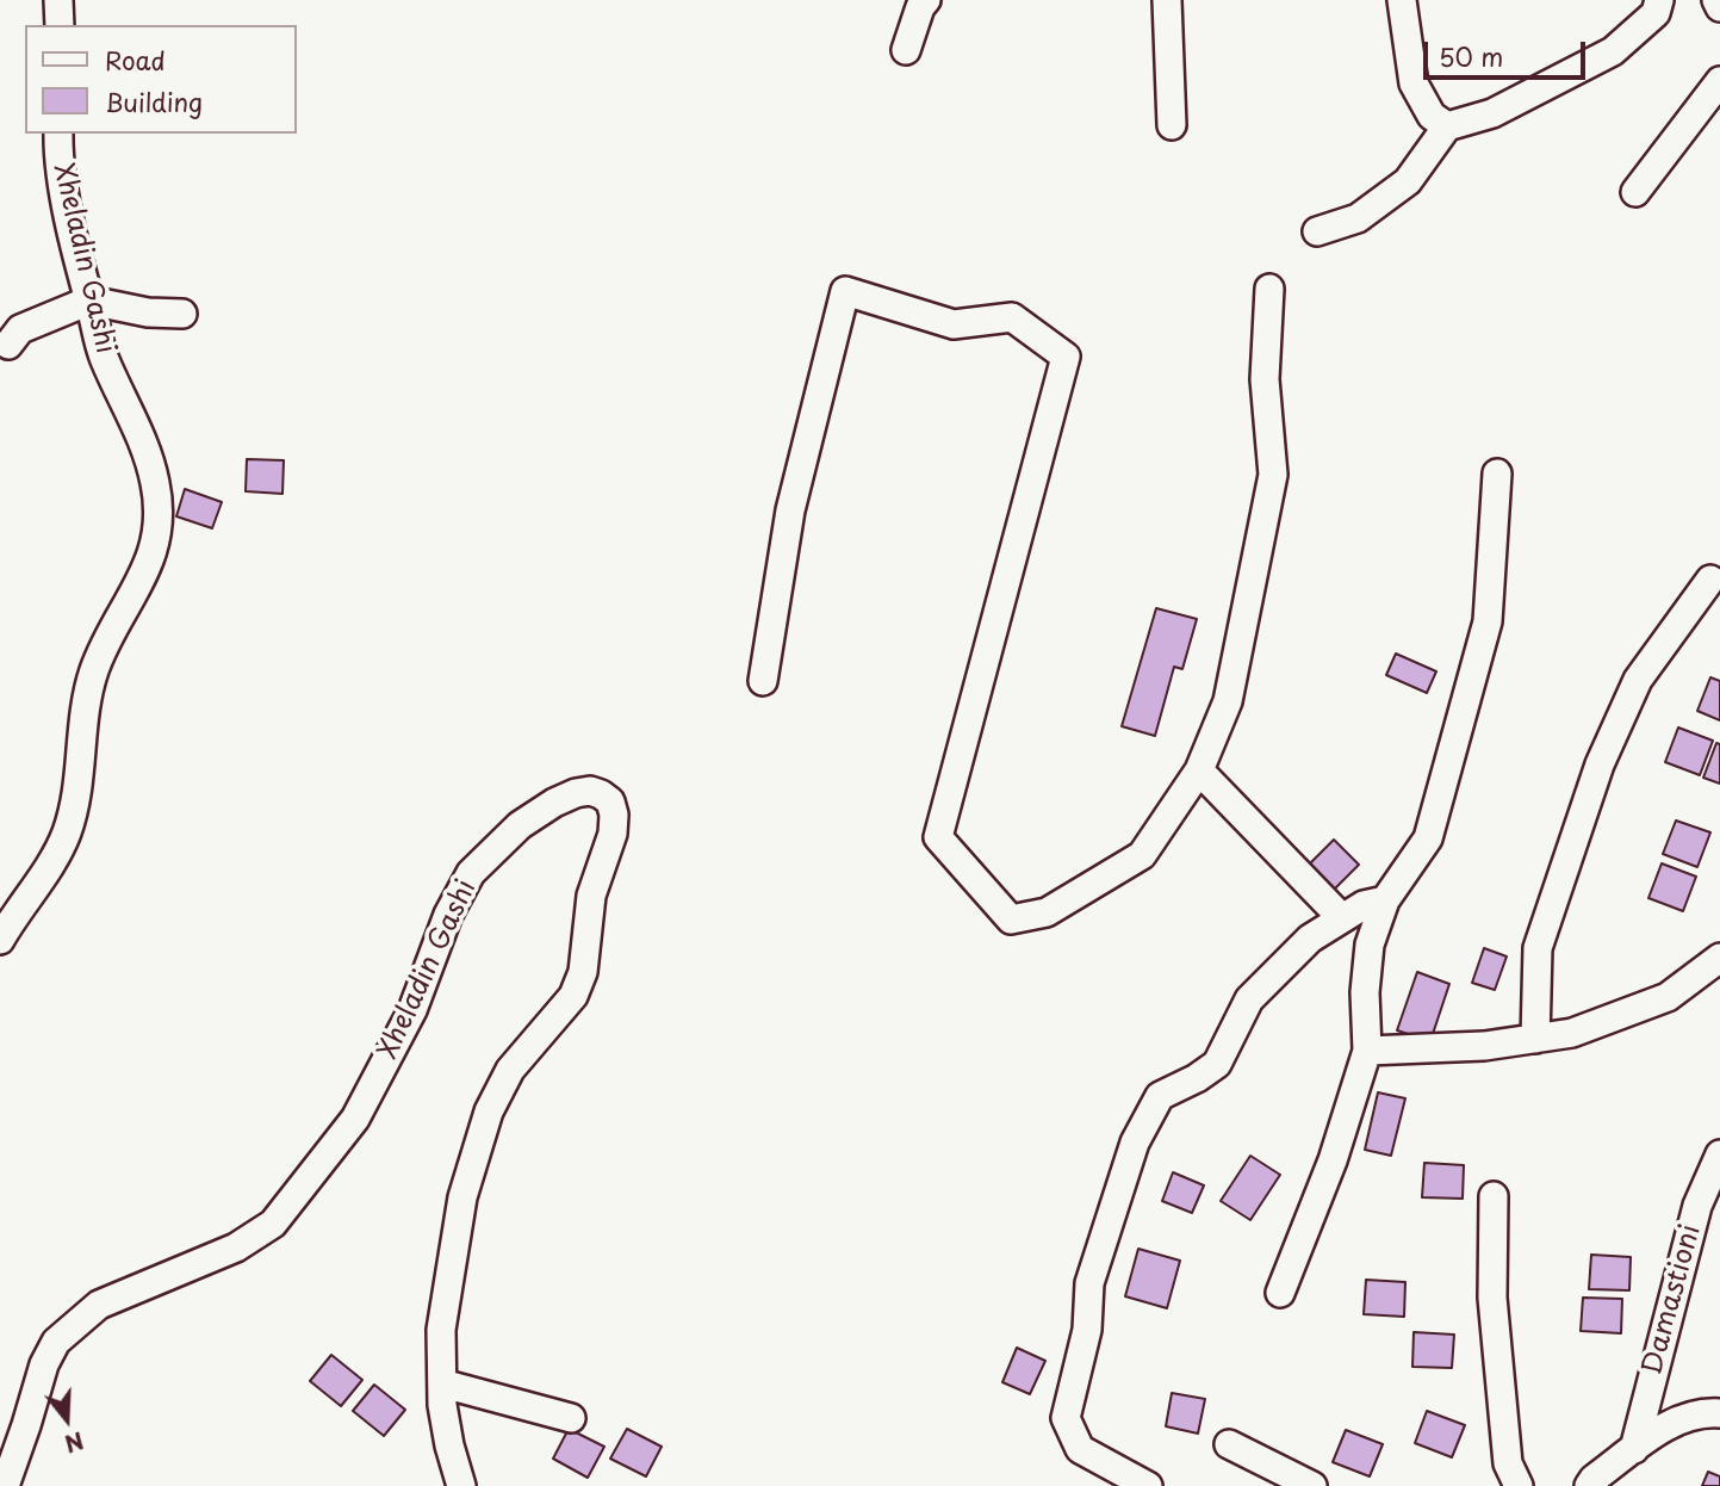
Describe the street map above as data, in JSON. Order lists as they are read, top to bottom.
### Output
{
  "streets": {
    "street": ["Xheladin Gashi", "Damastioni"]
  },
  "legend": ["Road", "Building"],
  "scale_bar": "50 m",
  "north": "bottom"
}
